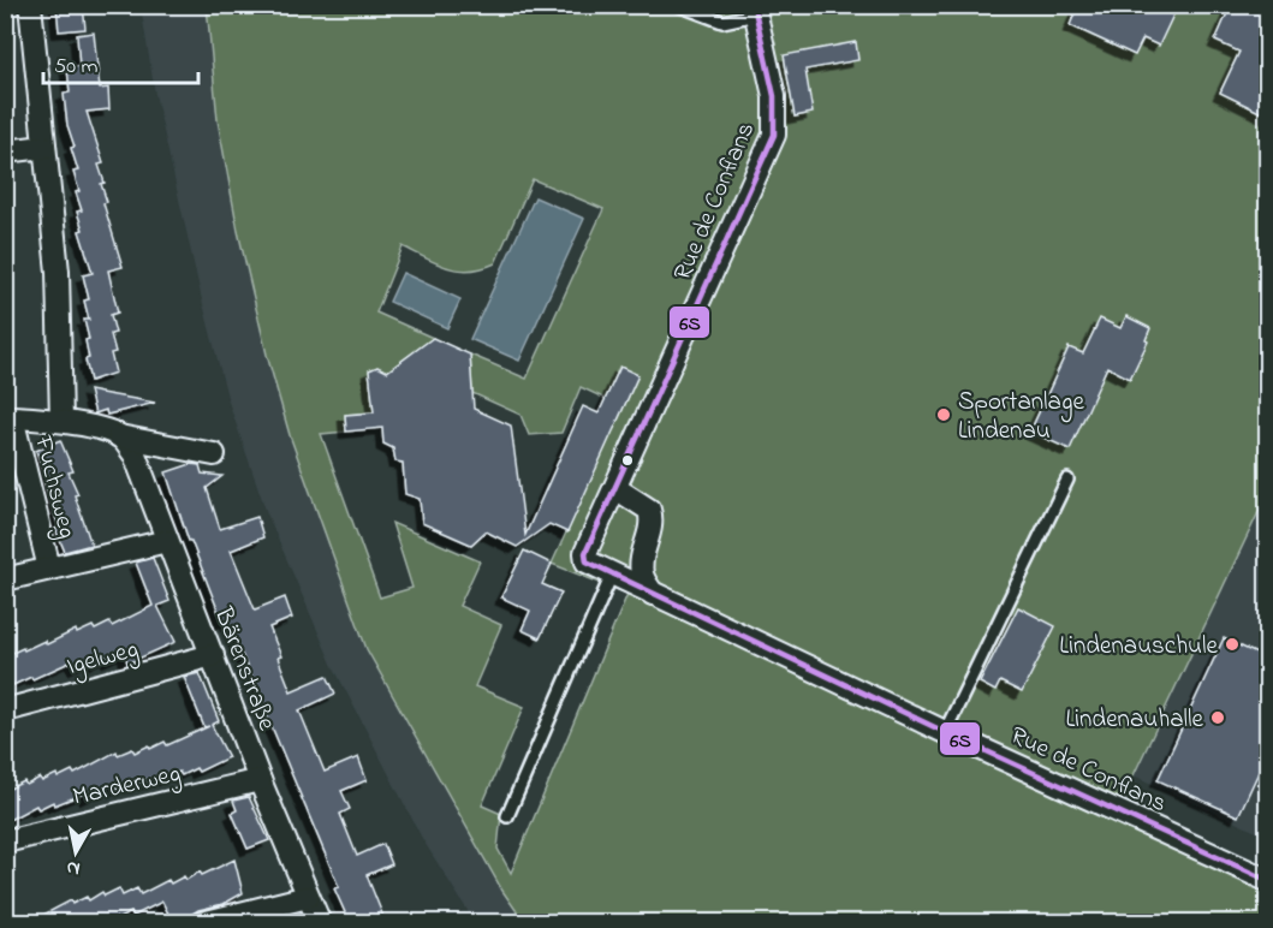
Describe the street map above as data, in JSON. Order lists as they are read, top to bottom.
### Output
{
  "streets": {
    "street": [
      "Rue de Conflans",
      "Fuchsweg",
      "Igelweg",
      "Bärenstraße",
      "Marderweg"
    ]
  },
  "crossings": [
    ["Fuchsweg", "Bärenstraße"],
    ["Igelweg", "Bärenstraße"],
    ["Bärenstraße", "Marderweg"]
  ],
  "places": ["Sportanlage Lindenau", "Lindenauschule", "Lindenauhalle"],
  "lines": ["transit line 6S"],
  "scale_bar": "50 m",
  "north": "bottom"
}
